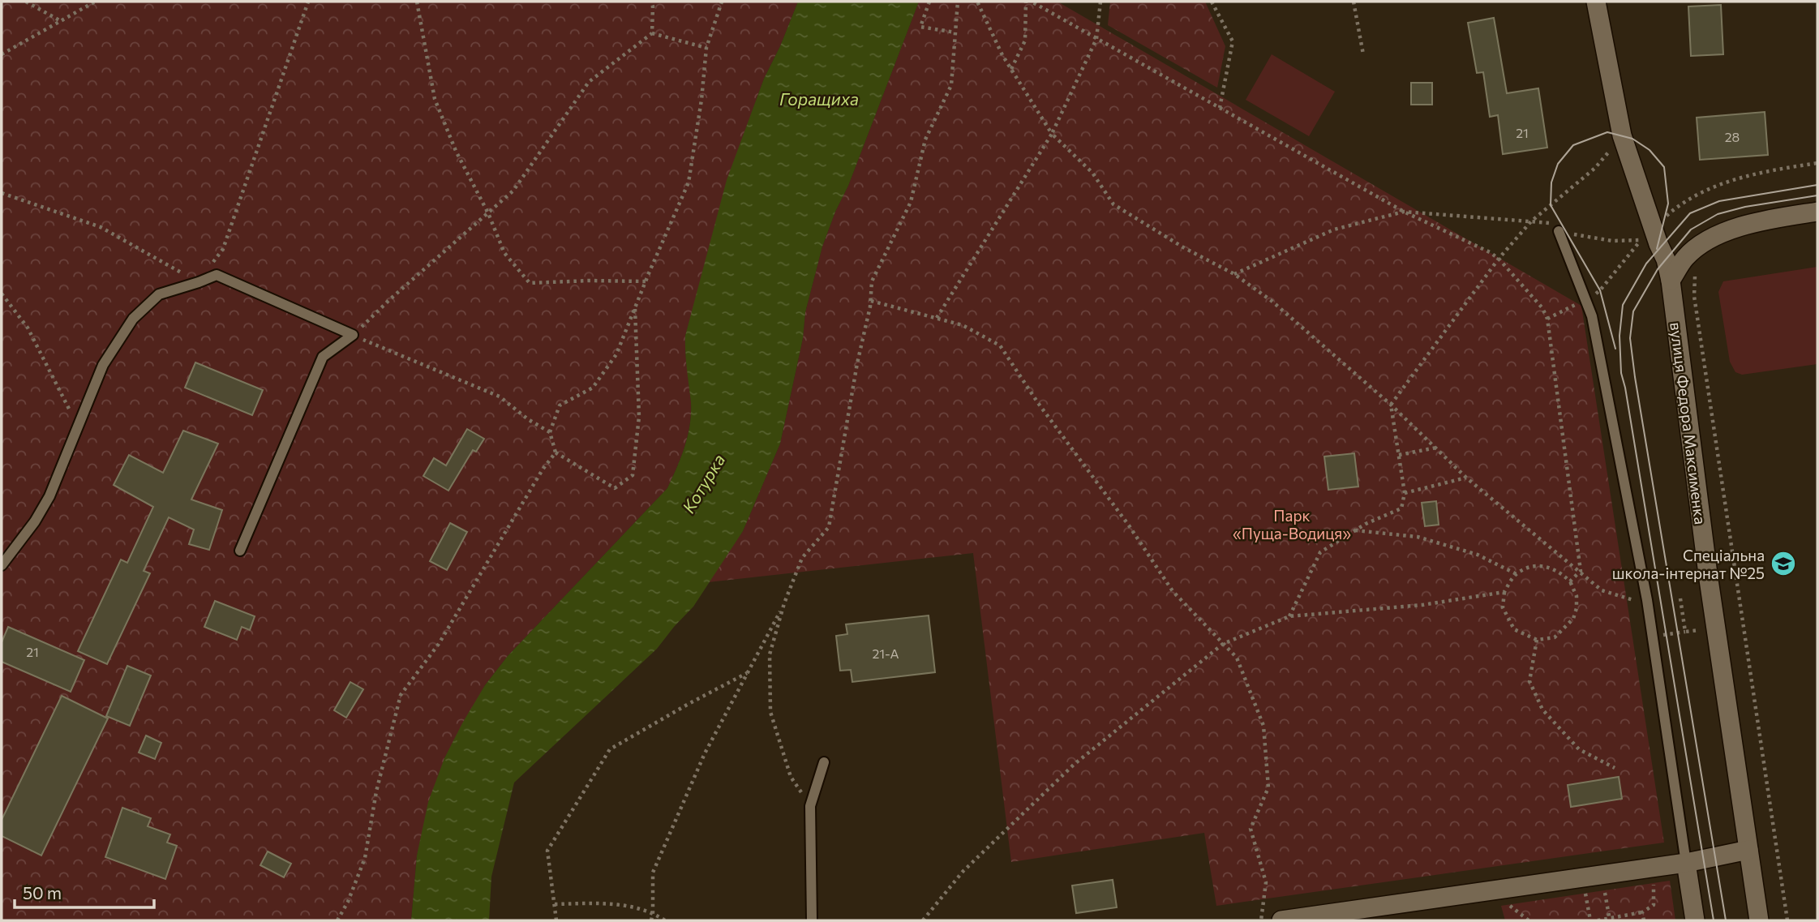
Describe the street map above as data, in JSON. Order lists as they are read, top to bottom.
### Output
{
  "streets": {
    "street": ["вулиця Федора Максименка"]
  },
  "water": ["Горащиха", "Котурка"],
  "parks": ["Парк «Пуща-Водиця»"],
  "places": {
    "school or university": ["Спеціальна школа-інтернат №25"]
  },
  "house_numbers": [
    "21",
    "28",
    "21",
    "21-А"
  ],
  "scale_bar": "50 m"
}
